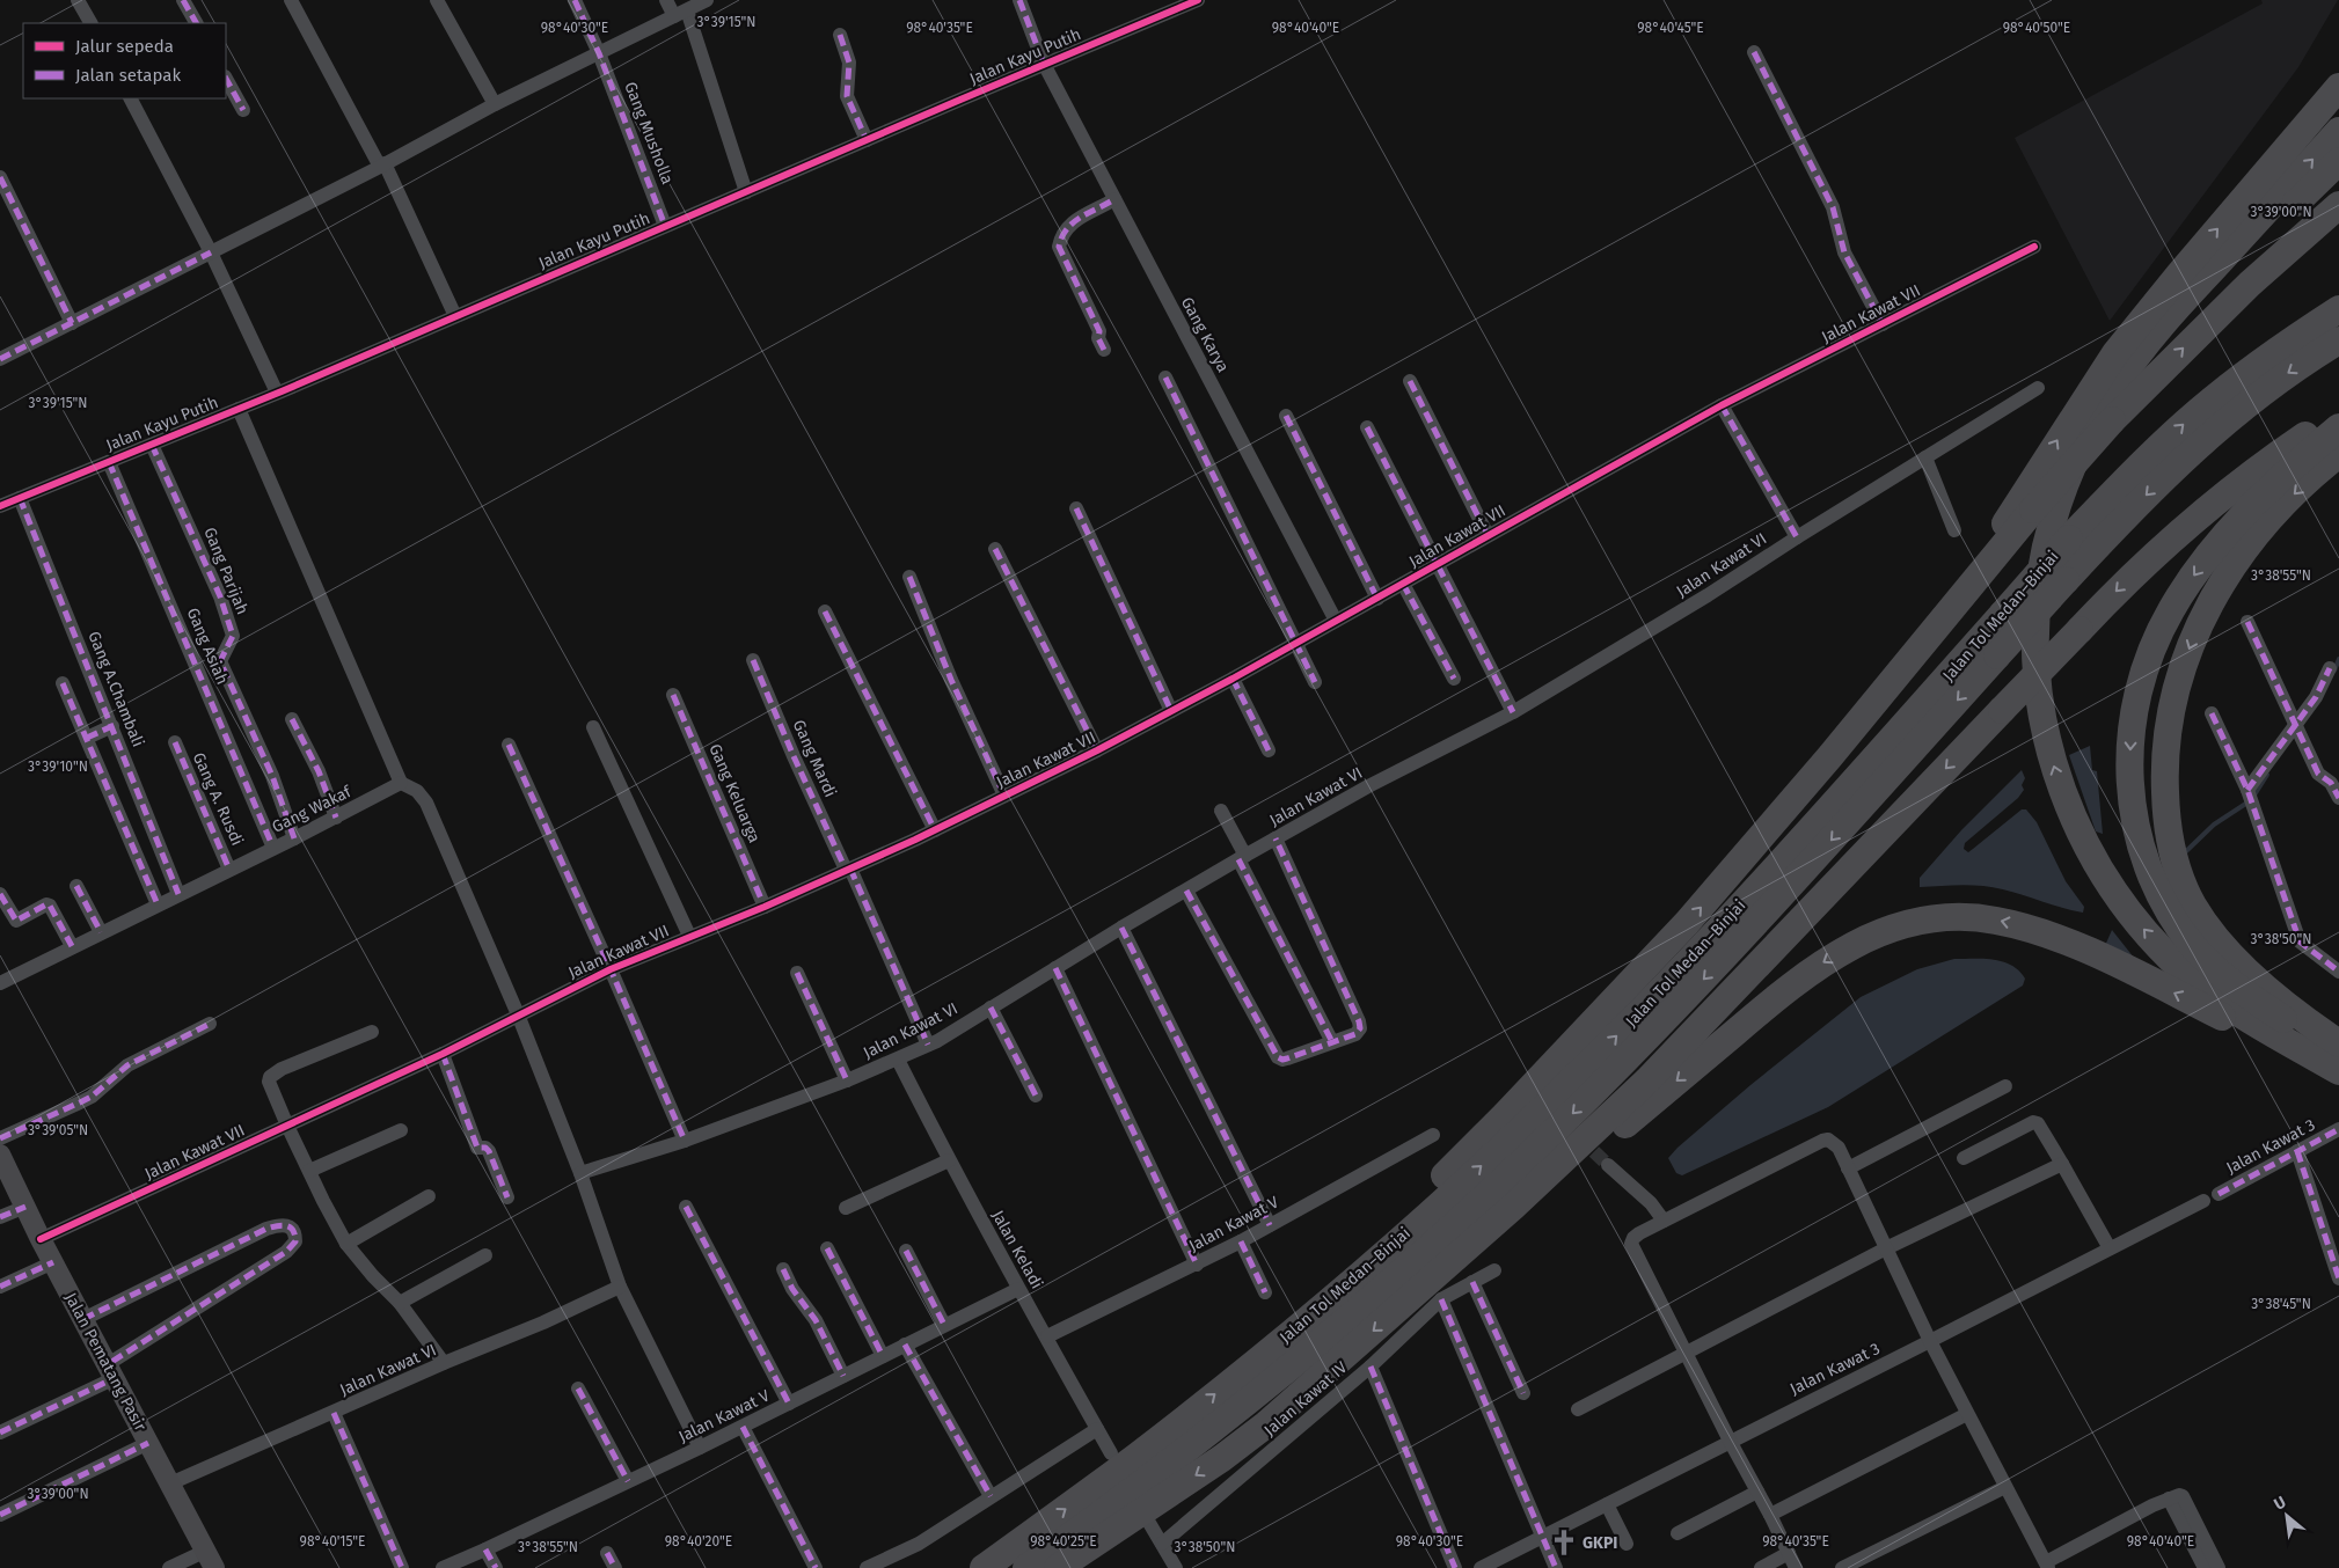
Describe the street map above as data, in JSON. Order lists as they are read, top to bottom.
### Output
{
  "streets": {
    "highway": ["Jalan Tol Medan–Binjai"],
    "street": [
      "Jalan Kayu Putih",
      "Gang Musholla",
      "Jalan Kawat VII",
      "Gang Karya",
      "Jalan Kawat VI",
      "Gang Parijah",
      "Gang Asiah",
      "Gang A.Chambali",
      "Gang Mardi",
      "Gang Keluarga",
      "Gang A. Rusdi",
      "Gang Wakaf",
      "Jalan Kawat 3",
      "Jalan Kawat V",
      "Jalan Keladi",
      "Jalan Pematang Pasir",
      "Jalan Kawat IV"
    ]
  },
  "crossings": [
    ["Jalan Kayu Putih", "Gang Musholla"],
    ["Jalan Kayu Putih", "Gang Karya"],
    ["Jalan Kayu Putih", "Gang Parijah"],
    ["Jalan Kayu Putih", "Gang Asiah"],
    ["Jalan Kayu Putih", "Gang A.Chambali"],
    ["Jalan Kawat VII", "Gang Karya"],
    ["Jalan Kawat VII", "Gang Mardi"],
    ["Jalan Kawat VII", "Gang Keluarga"],
    ["Jalan Kawat VII", "Jalan Pematang Pasir"],
    ["Jalan Kawat VI", "Gang Mardi"],
    ["Jalan Kawat VI", "Jalan Keladi"],
    ["Jalan Kawat VI", "Jalan Pematang Pasir"],
    ["Gang Parijah", "Gang Wakaf"],
    ["Gang A.Chambali", "Gang Wakaf"],
    ["Gang A. Rusdi", "Gang Wakaf"],
    ["Jalan Kawat V", "Jalan Keladi"]
  ],
  "places": {
    "church": ["GKPI"]
  },
  "legend": ["Jalur sepeda", "Jalan setapak"],
  "north": "top left",
  "coordinates": [
    "3°39'15\"N",
    "98°40'30\"E",
    "98°40'35\"E",
    "98°40'40\"E",
    "98°40'45\"E",
    "98°40'50\"E",
    "3°39'00\"N",
    "3°38'55\"N",
    "3°39'10\"N",
    "3°38'50\"N",
    "3°39'05\"N",
    "3°38'45\"N",
    "98°40'15\"E",
    "98°40'20\"E",
    "98°40'25\"E"
  ]
}
